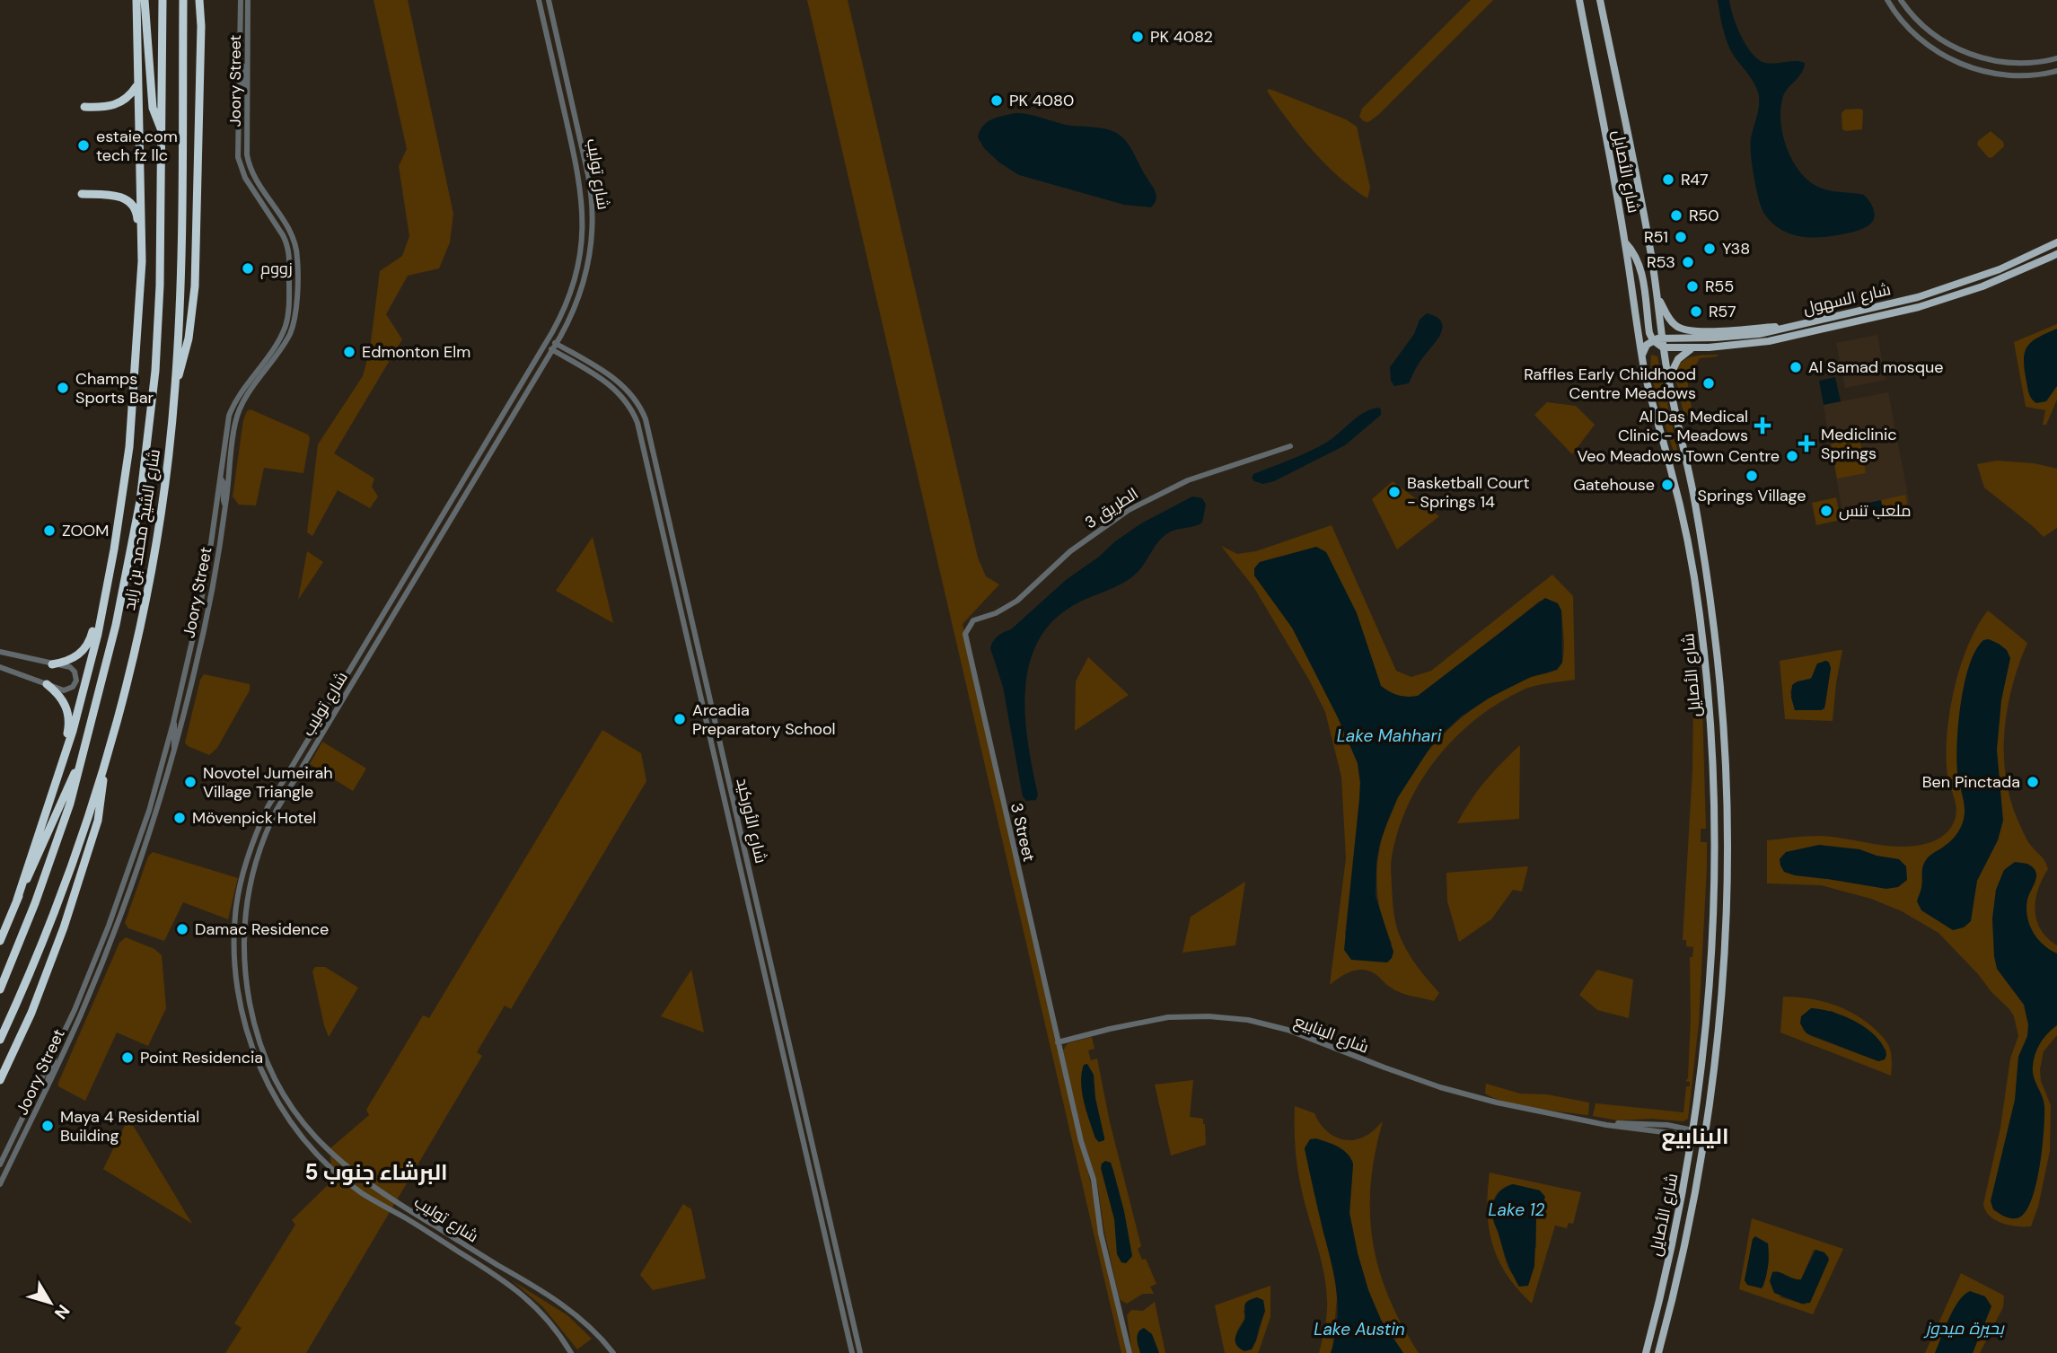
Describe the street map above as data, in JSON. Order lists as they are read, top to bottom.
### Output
{
  "streets": {
    "highway": ["شارع الشيخ محمد بن زايد"],
    "main road": ["شارع الأصايل", "شارع السهول"],
    "street": [
      "Joory Street",
      "شارع توليب",
      "3 الطريق",
      "شارع الأوركيد",
      "3 Street",
      "شارع الينابيع"
    ]
  },
  "crossings": [
    ["شارع الأصايل", "شارع السهول"],
    ["شارع الأصايل", "شارع الينابيع"],
    ["شارع توليب", "شارع الأوركيد"],
    ["3 الطريق", "3 Street"],
    ["3 Street", "شارع الينابيع"]
  ],
  "districts": ["الينابيع", "البرشاء جنوب 5"],
  "water": [
    "Lake Mahhari",
    "Lake 12",
    "بحيرة ميدوز",
    "Lake Austin"
  ],
  "places": {
    "other": [
      "PK 4082",
      "PK 4080",
      "estaie.com tech fz llc",
      "R47",
      "R50",
      "R51",
      "Y38",
      "R53",
      "زووم",
      "R55",
      "R57",
      "Edmonton Elm",
      "Al Samad mosque",
      "Raffles Early Childhood Centre Meadows",
      "Champs Sports Bar",
      "Veo Meadows Town Centre",
      "Springs Village",
      "Gatehouse",
      "Basketball Court - Springs 14",
      "ملعب تنس",
      "ZOOM",
      "Arcadia Preparatory School",
      "Novotel Jumeirah Village Triangle",
      "Ben Pinctada",
      "Mövenpick Hotel",
      "Damac Residence",
      "Point Residencia",
      "Maya 4 Residential Building"
    ],
    "health": ["Al Das Medical Clinic - Meadows", "Mediclinic Springs"]
  },
  "north": "bottom right"
}
